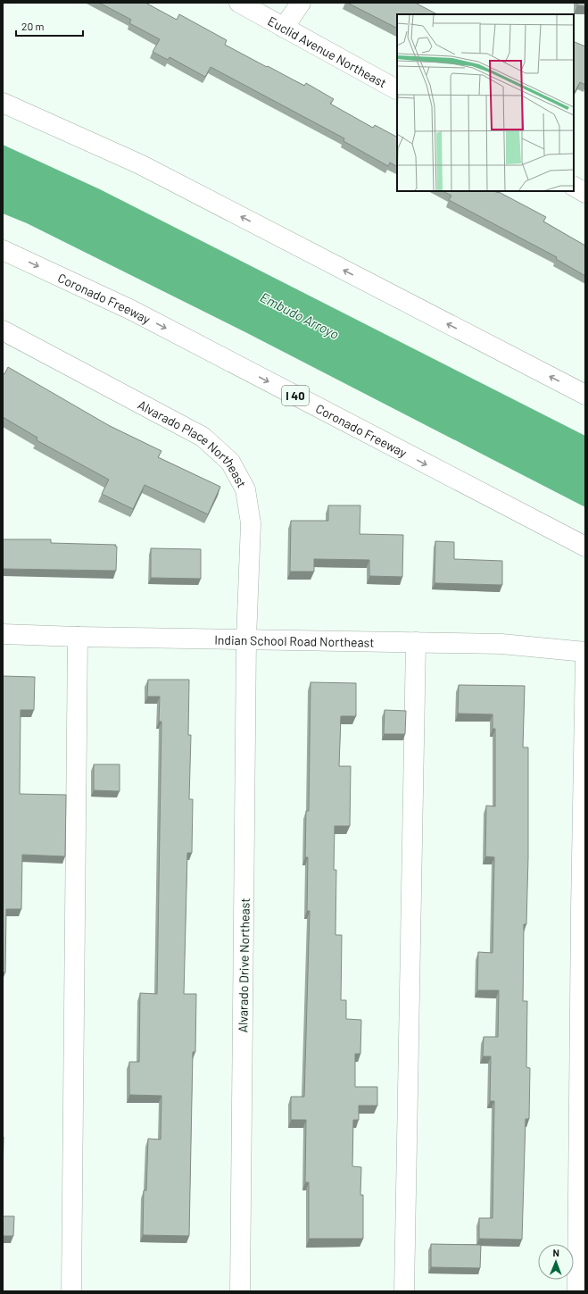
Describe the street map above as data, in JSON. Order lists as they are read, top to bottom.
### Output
{
  "streets": {
    "main road": [
      "Euclid Avenue Northeast",
      "Coronado Freeway",
      "I 40",
      "Alvarado Place Northeast",
      "Indian School Road Northeast",
      "Alvarado Drive Northeast"
    ]
  },
  "crossings": [
    ["Alvarado Place Northeast", "Indian School Road Northeast"],
    ["Alvarado Place Northeast", "Alvarado Drive Northeast"],
    ["Indian School Road Northeast", "Alvarado Drive Northeast"]
  ],
  "water": ["Embudo Arroyo"],
  "scale_bar": "20 m",
  "north": "top"
}
